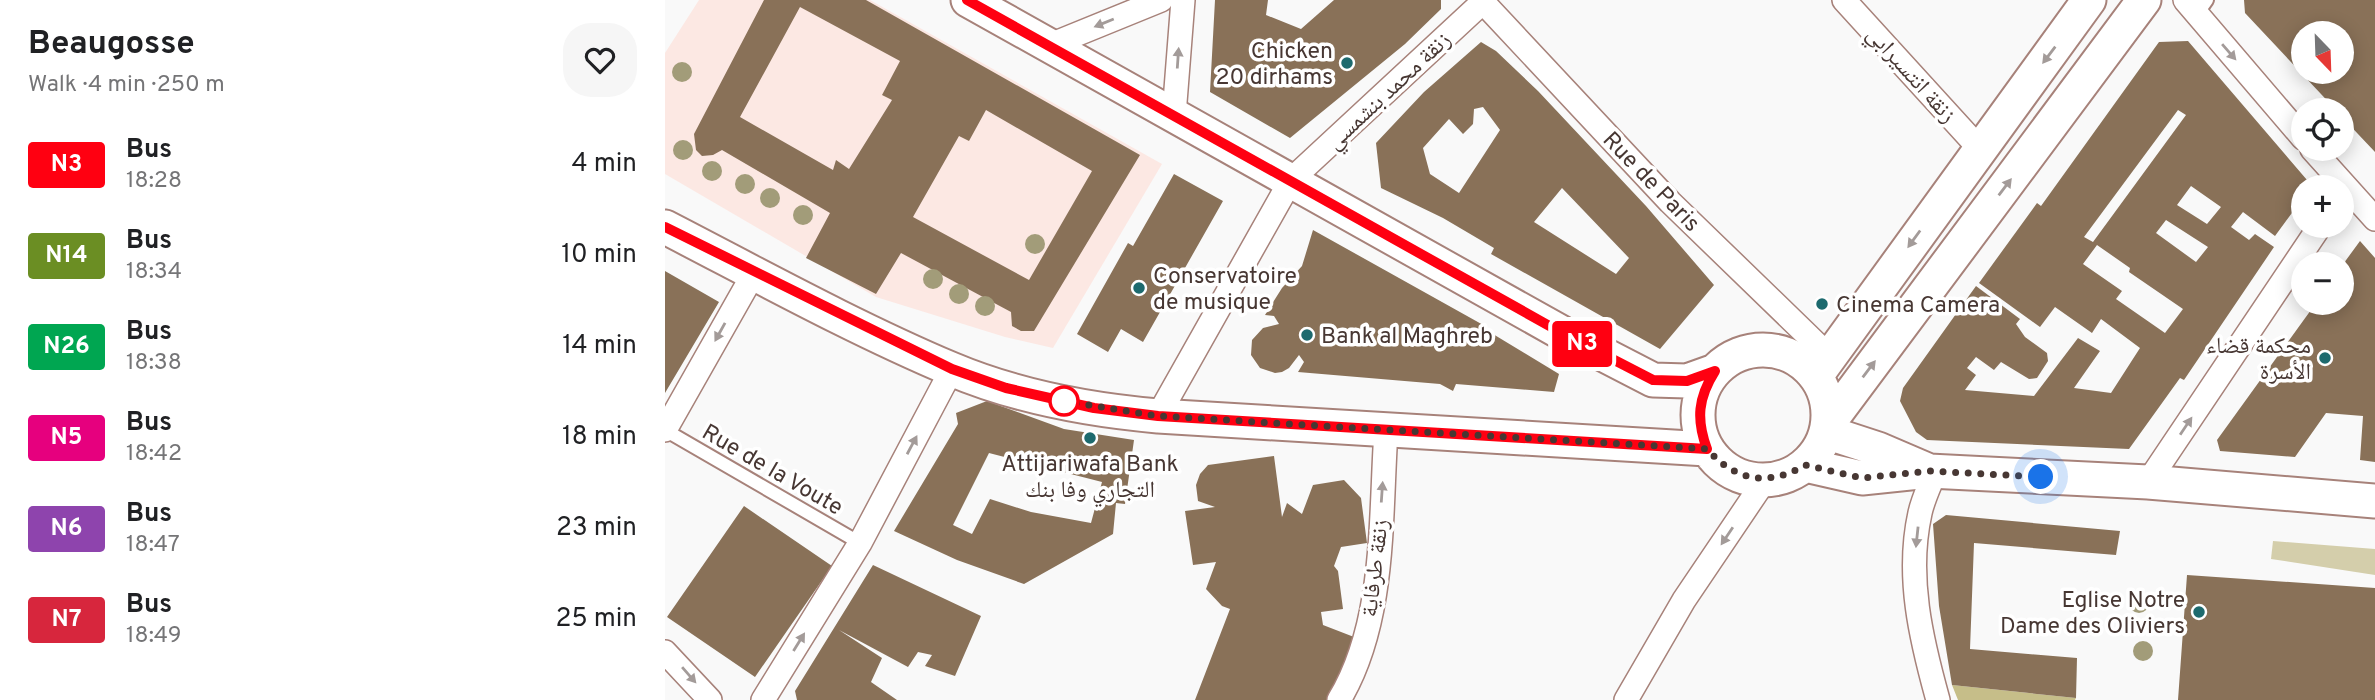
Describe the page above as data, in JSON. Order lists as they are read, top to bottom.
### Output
{
  "streets": {
    "street": [
      "زنقة انتسيرابي",
      "زنقة محمد بنشمسي",
      "Rue de Paris",
      "زنقة طرفاية"
    ],
    "lane": ["Rue de la Voute"]
  },
  "crossings": [
    ["زنقة محمد بنشمسي", "Rue de Paris"]
  ],
  "one_way": ["زنقة طرفاية"],
  "places": [
    "Chicken 20 dirhams",
    "Conservatoire de musique",
    "Cinema Camera",
    "Bank al Maghreb",
    "محكمة قضاء الأسرة",
    "Attijariwafa Bank التجاري وفا بنك",
    "Eglise Notre Dame des Oliviers"
  ],
  "lines": ["bus line N3"],
  "north": "bottom right",
  "page": {
    "heading": ["Beaugosse", "Walk · 4 min · 250 m"],
    "on_map": "N3",
    "map_buttons": ["+", "−"],
    "list": [
      {
        "mark": "N3",
        "name": "Bus",
        "note": "18:28",
        "value": "4 min"
      },
      {
        "mark": "N14",
        "name": "Bus",
        "note": "18:34",
        "value": "10 min"
      },
      {
        "mark": "N26",
        "name": "Bus",
        "note": "18:38",
        "value": "14 min"
      },
      {
        "mark": "N5",
        "name": "Bus",
        "note": "18:42",
        "value": "18 min"
      },
      {
        "mark": "N6",
        "name": "Bus",
        "note": "18:47",
        "value": "23 min"
      },
      {
        "mark": "N7",
        "name": "Bus",
        "note": "18:49",
        "value": "25 min"
      }
    ]
  }
}
